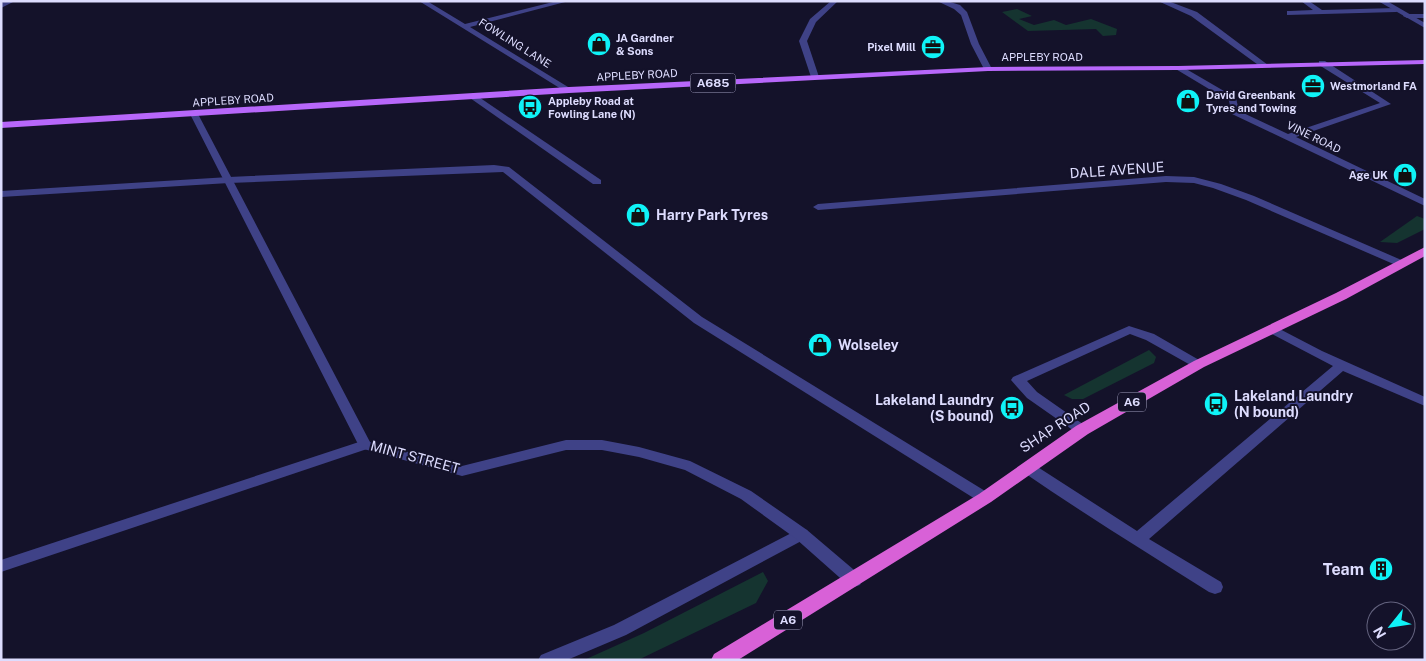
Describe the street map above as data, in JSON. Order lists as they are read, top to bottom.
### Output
{
  "streets": {
    "highway": ["A6", "SHAP ROAD"],
    "main road": ["APPLEBY ROAD", "A685"],
    "street": [
      "FOWLING LANE",
      "VINE ROAD",
      "DALE AVENUE",
      "MINT STREET"
    ]
  },
  "crossings": [
    ["FOWLING LANE", "APPLEBY ROAD"],
    ["APPLEBY ROAD", "VINE ROAD"],
    ["APPLEBY ROAD", "MINT STREET"],
    ["DALE AVENUE", "SHAP ROAD"],
    ["SHAP ROAD", "MINT STREET"]
  ],
  "places": {
    "shop": [
      "JA Gardner & Sons",
      "David Greenbank Tyres and Towing",
      "Age UK",
      "Harry Park Tyres",
      "Wolseley"
    ],
    "office": ["Pixel Mill", "Westmorland FA"],
    "bus stop": ["Appleby Road at Fowling Lane (N)", "Lakeland Laundry (N bound)", "Lakeland Laundry (S bound)"],
    "building": ["Team"]
  },
  "north": "bottom left"
}
